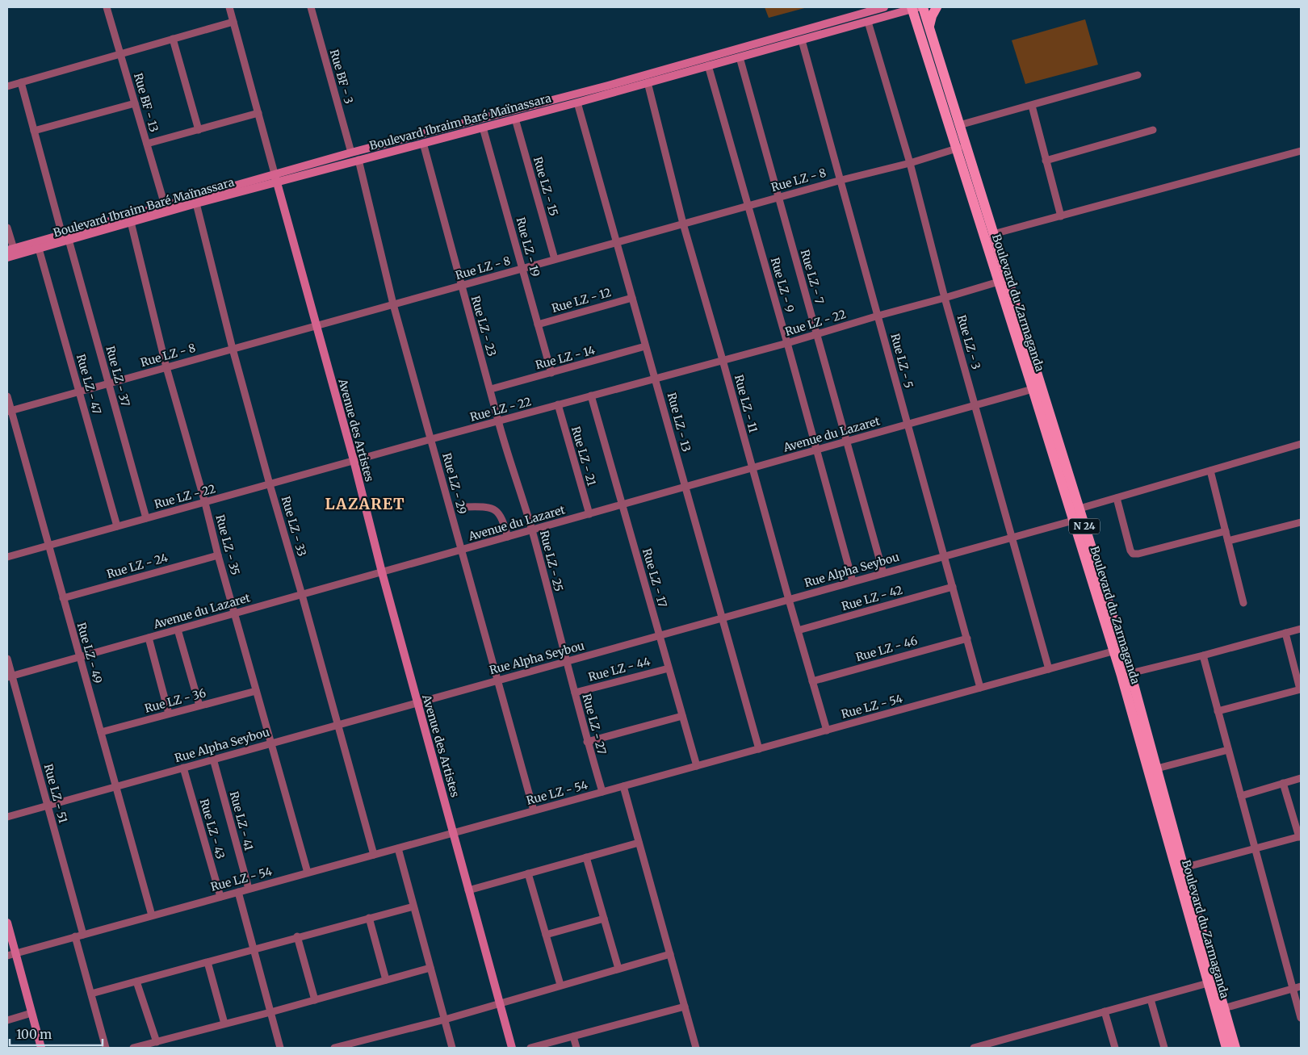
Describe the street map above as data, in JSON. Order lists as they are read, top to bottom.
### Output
{
  "streets": {
    "main road": [
      "Boulevard Ibraim Baré Maïnassara",
      "Boulevard du Zarmaganda",
      "Avenue des Artistes",
      "N 24"
    ],
    "street": [
      "Rue BF - 3",
      "Rue BF - 13",
      "Rue LZ - 8",
      "Rue LZ - 15",
      "Rue LZ - 19",
      "Rue LZ - 7",
      "Rue LZ - 9",
      "Rue LZ - 12",
      "Rue LZ - 22",
      "Rue LZ - 23",
      "Rue LZ - 3",
      "Rue LZ - 14",
      "Rue LZ - 5",
      "Rue LZ - 37",
      "Rue LZ - 47",
      "Rue LZ - 11",
      "Rue LZ - 13",
      "Avenue du Lazaret",
      "Rue LZ - 21",
      "Rue LZ - 29",
      "Rue LZ - 33",
      "Rue LZ - 35",
      "Rue LZ - 25",
      "Rue LZ - 24",
      "Rue Alpha Seybou",
      "Rue LZ - 17",
      "Rue LZ - 42",
      "Rue LZ - 46",
      "Rue LZ - 49",
      "Rue LZ - 44",
      "Rue LZ - 36",
      "Rue LZ - 54",
      "Rue LZ - 27",
      "Rue LZ - 51",
      "Rue LZ - 41",
      "Rue LZ - 43"
    ]
  },
  "crossings": [
    ["Rue BF - 3", "Boulevard Ibraim Baré Maïnassara"],
    ["Rue BF - 13", "Boulevard Ibraim Baré Maïnassara"],
    ["Boulevard Ibraim Baré Maïnassara", "Rue LZ - 15"],
    ["Boulevard Ibraim Baré Maïnassara", "Rue LZ - 19"],
    ["Boulevard Ibraim Baré Maïnassara", "Rue LZ - 7"],
    ["Boulevard Ibraim Baré Maïnassara", "Rue LZ - 9"],
    ["Boulevard Ibraim Baré Maïnassara", "Boulevard du Zarmaganda"],
    ["Boulevard Ibraim Baré Maïnassara", "Rue LZ - 23"],
    ["Boulevard Ibraim Baré Maïnassara", "Rue LZ - 3"],
    ["Boulevard Ibraim Baré Maïnassara", "Rue LZ - 5"],
    ["Boulevard Ibraim Baré Maïnassara", "Rue LZ - 37"],
    ["Boulevard Ibraim Baré Maïnassara", "Rue LZ - 47"],
    ["Boulevard Ibraim Baré Maïnassara", "Rue LZ - 11"],
    ["Boulevard Ibraim Baré Maïnassara", "Rue LZ - 13"],
    ["Boulevard Ibraim Baré Maïnassara", "Avenue des Artistes"],
    ["Boulevard Ibraim Baré Maïnassara", "Rue LZ - 29"],
    ["Boulevard Ibraim Baré Maïnassara", "Rue LZ - 33"],
    ["Boulevard Ibraim Baré Maïnassara", "Rue LZ - 35"],
    ["Rue LZ - 8", "Rue LZ - 15"],
    ["Rue LZ - 8", "Rue LZ - 19"],
    ["Rue LZ - 8", "Rue LZ - 7"],
    ["Rue LZ - 8", "Rue LZ - 9"],
    ["Rue LZ - 8", "Boulevard du Zarmaganda"],
    ["Rue LZ - 8", "Rue LZ - 23"],
    ["Rue LZ - 8", "Rue LZ - 3"],
    ["Rue LZ - 8", "Rue LZ - 5"],
    ["Rue LZ - 8", "Rue LZ - 37"],
    ["Rue LZ - 8", "Rue LZ - 47"],
    ["Rue LZ - 8", "Rue LZ - 11"],
    ["Rue LZ - 8", "Rue LZ - 13"],
    ["Rue LZ - 8", "Avenue des Artistes"],
    ["Rue LZ - 8", "Rue LZ - 29"],
    ["Rue LZ - 8", "Rue LZ - 33"],
    ["Rue LZ - 8", "Rue LZ - 35"],
    ["Rue LZ - 8", "Rue LZ - 49"],
    ["Rue LZ - 19", "Rue LZ - 12"],
    ["Rue LZ - 19", "Rue LZ - 14"],
    ["Rue LZ - 7", "Rue LZ - 22"],
    ["Rue LZ - 7", "Avenue du Lazaret"],
    ["Rue LZ - 7", "Rue Alpha Seybou"],
    ["Rue LZ - 9", "Rue LZ - 22"],
    ["Rue LZ - 9", "Avenue du Lazaret"],
    ["Rue LZ - 9", "Rue Alpha Seybou"],
    ["Rue LZ - 12", "Rue LZ - 13"],
    ["Boulevard du Zarmaganda", "Rue LZ - 22"],
    ["Boulevard du Zarmaganda", "Avenue du Lazaret"],
    ["Boulevard du Zarmaganda", "Rue Alpha Seybou"],
    ["Boulevard du Zarmaganda", "Rue LZ - 54"],
    ["Rue LZ - 22", "Rue LZ - 23"],
    ["Rue LZ - 22", "Rue LZ - 3"],
    ["Rue LZ - 22", "Rue LZ - 5"],
    ["Rue LZ - 22", "Rue LZ - 37"],
    ["Rue LZ - 22", "Rue LZ - 47"],
    ["Rue LZ - 22", "Rue LZ - 11"],
    ["Rue LZ - 22", "Rue LZ - 13"],
    ["Rue LZ - 22", "Avenue des Artistes"],
    ["Rue LZ - 22", "Rue LZ - 21"],
    ["Rue LZ - 22", "Rue LZ - 29"],
    ["Rue LZ - 22", "Rue LZ - 33"],
    ["Rue LZ - 22", "Rue LZ - 35"],
    ["Rue LZ - 22", "Rue LZ - 25"],
    ["Rue LZ - 22", "Rue LZ - 17"],
    ["Rue LZ - 22", "Rue LZ - 49"],
    ["Rue LZ - 23", "Rue LZ - 14"],
    ["Rue LZ - 23", "Rue LZ - 25"],
    ["Rue LZ - 3", "Avenue du Lazaret"],
    ["Rue LZ - 3", "Rue Alpha Seybou"],
    ["Rue LZ - 3", "Rue LZ - 54"],
    ["Rue LZ - 14", "Rue LZ - 13"],
    ["Rue LZ - 5", "Avenue du Lazaret"],
    ["Rue LZ - 5", "Rue Alpha Seybou"],
    ["Rue LZ - 5", "Rue LZ - 42"],
    ["Rue LZ - 5", "Rue LZ - 46"],
    ["Rue LZ - 5", "Rue LZ - 54"],
    ["Rue LZ - 11", "Avenue du Lazaret"],
    ["Rue LZ - 11", "Rue Alpha Seybou"],
    ["Rue LZ - 11", "Rue LZ - 42"],
    ["Rue LZ - 11", "Rue LZ - 46"],
    ["Rue LZ - 11", "Rue LZ - 54"],
    ["Rue LZ - 13", "Avenue du Lazaret"],
    ["Rue LZ - 13", "Rue Alpha Seybou"],
    ["Rue LZ - 13", "Rue LZ - 54"],
    ["Avenue des Artistes", "Avenue du Lazaret"],
    ["Avenue des Artistes", "Rue Alpha Seybou"],
    ["Avenue des Artistes", "Rue LZ - 54"],
    ["Avenue du Lazaret", "Rue LZ - 21"],
    ["Avenue du Lazaret", "Rue LZ - 29"],
    ["Avenue du Lazaret", "Rue LZ - 33"],
    ["Avenue du Lazaret", "Rue LZ - 35"],
    ["Avenue du Lazaret", "Rue LZ - 25"],
    ["Avenue du Lazaret", "Rue LZ - 17"],
    ["Avenue du Lazaret", "Rue LZ - 49"],
    ["Avenue du Lazaret", "Rue LZ - 51"],
    ["Rue LZ - 29", "Rue Alpha Seybou"],
    ["Rue LZ - 29", "Rue LZ - 54"],
    ["Rue LZ - 33", "Rue Alpha Seybou"],
    ["Rue LZ - 33", "Rue LZ - 54"],
    ["Rue LZ - 35", "Rue LZ - 24"],
    ["Rue LZ - 35", "Rue Alpha Seybou"],
    ["Rue LZ - 35", "Rue LZ - 36"],
    ["Rue LZ - 35", "Rue LZ - 54"],
    ["Rue LZ - 25", "Rue Alpha Seybou"],
    ["Rue LZ - 25", "Rue LZ - 27"],
    ["Rue LZ - 24", "Rue LZ - 49"],
    ["Rue Alpha Seybou", "Rue LZ - 17"],
    ["Rue Alpha Seybou", "Rue LZ - 49"],
    ["Rue Alpha Seybou", "Rue LZ - 27"],
    ["Rue Alpha Seybou", "Rue LZ - 51"],
    ["Rue Alpha Seybou", "Rue LZ - 41"],
    ["Rue Alpha Seybou", "Rue LZ - 43"],
    ["Rue LZ - 17", "Rue LZ - 44"],
    ["Rue LZ - 17", "Rue LZ - 54"],
    ["Rue LZ - 49", "Rue LZ - 36"],
    ["Rue LZ - 49", "Rue LZ - 54"],
    ["Rue LZ - 44", "Rue LZ - 27"],
    ["Rue LZ - 54", "Rue LZ - 27"],
    ["Rue LZ - 54", "Rue LZ - 51"],
    ["Rue LZ - 54", "Rue LZ - 41"],
    ["Rue LZ - 54", "Rue LZ - 43"]
  ],
  "districts": ["LAZARET"],
  "scale_bar": "100 m"
}
